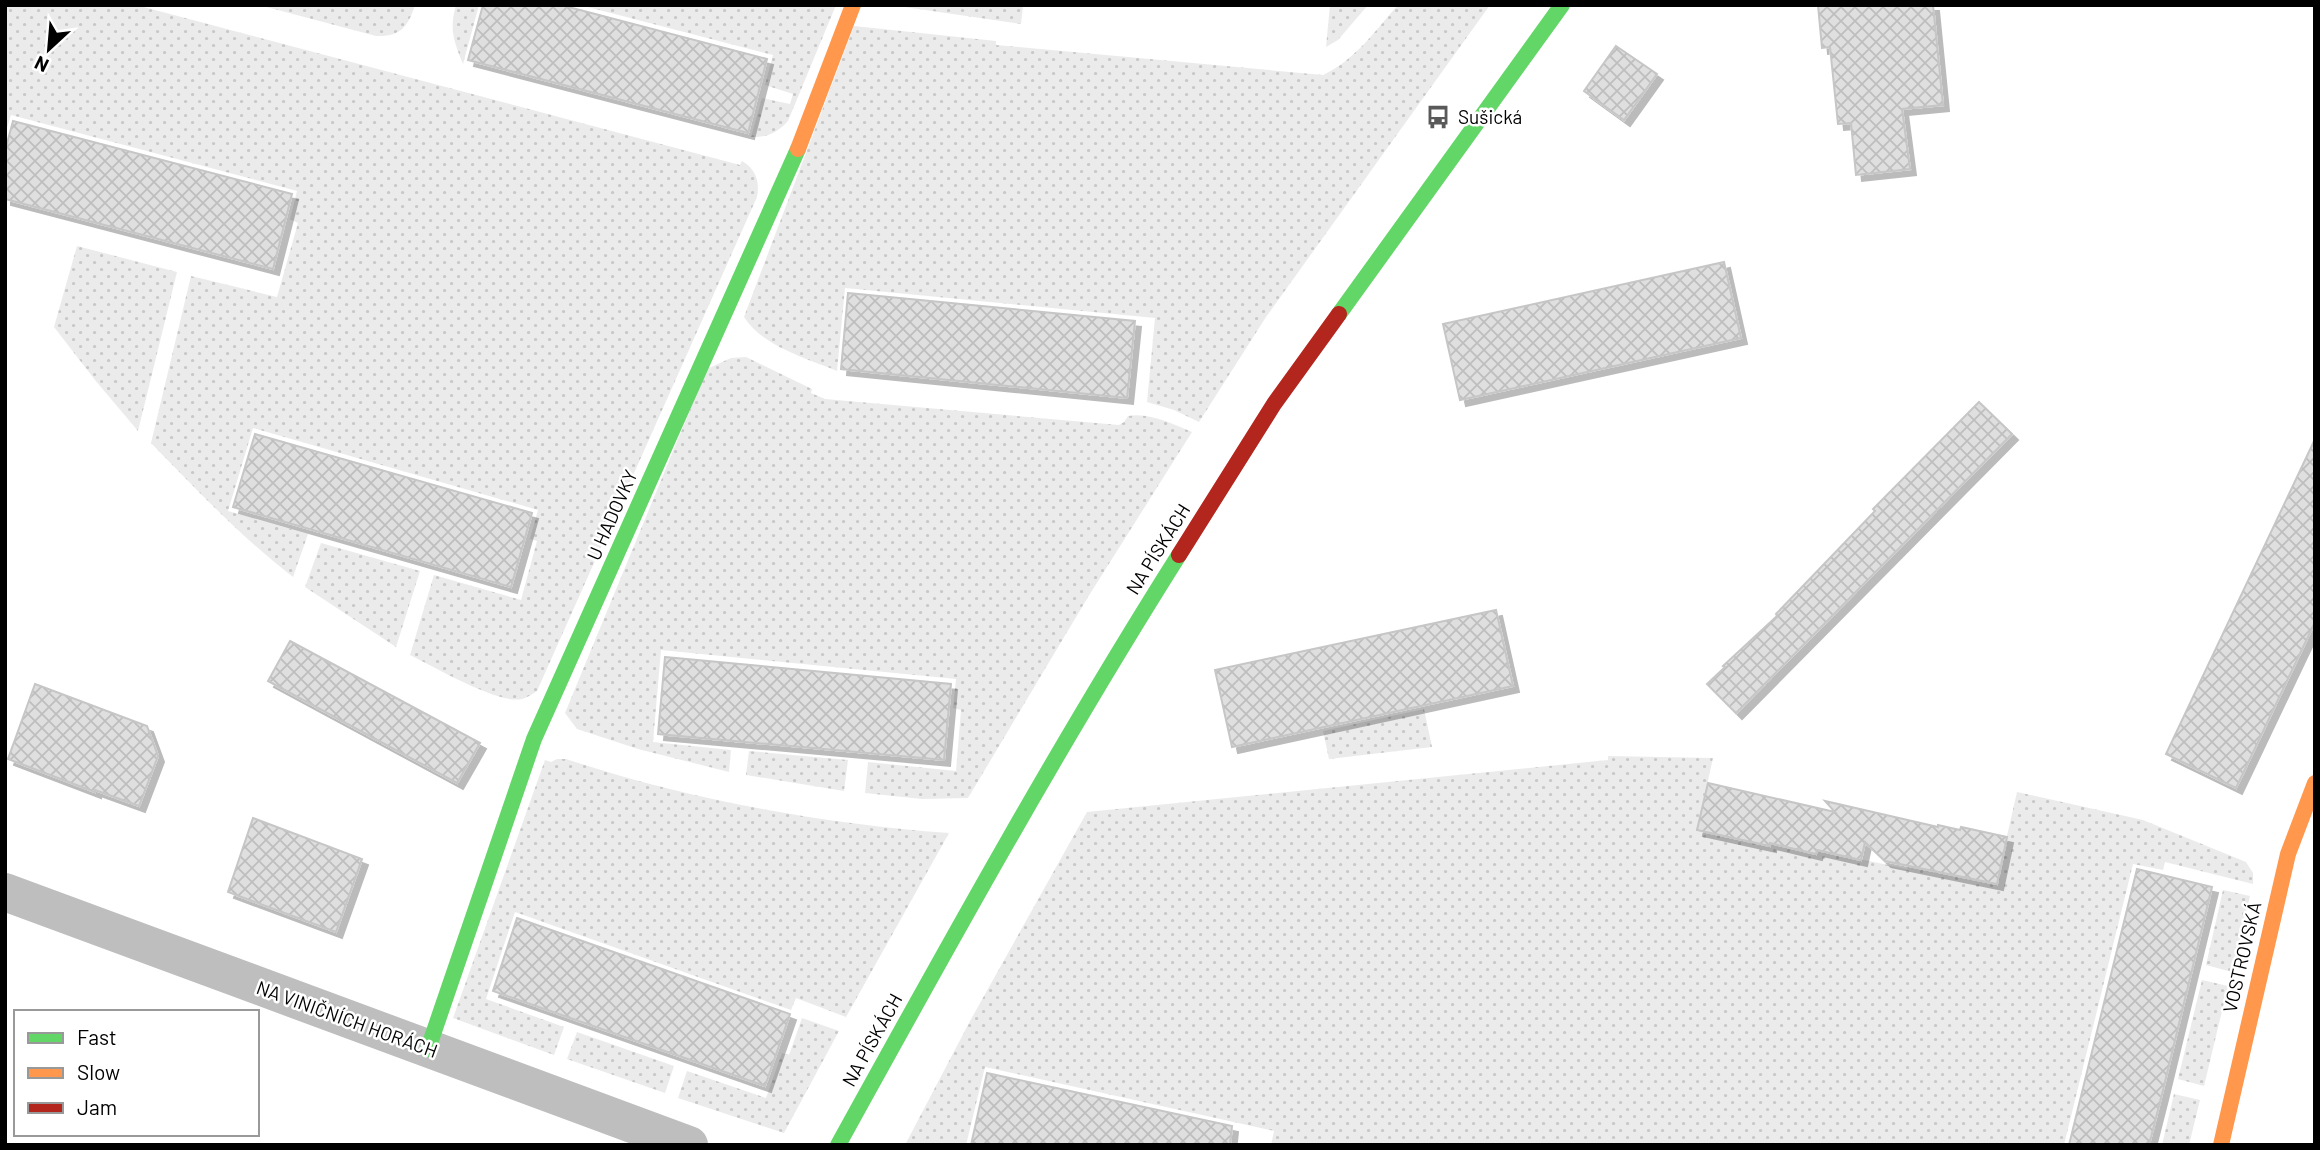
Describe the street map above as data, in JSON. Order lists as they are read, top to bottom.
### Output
{
  "streets": {
    "street": [
      "U HADOVKY",
      "NA PÍSKÁCH",
      "VOSTROVSKÁ",
      "NA VINIČNÍCH HORÁCH"
    ]
  },
  "crossings": [
    ["U HADOVKY", "NA VINIČNÍCH HORÁCH"]
  ],
  "places": {
    "bus stop": ["Sušická"]
  },
  "legend": ["Fast", "Slow", "Jam"],
  "north": "bottom left"
}
